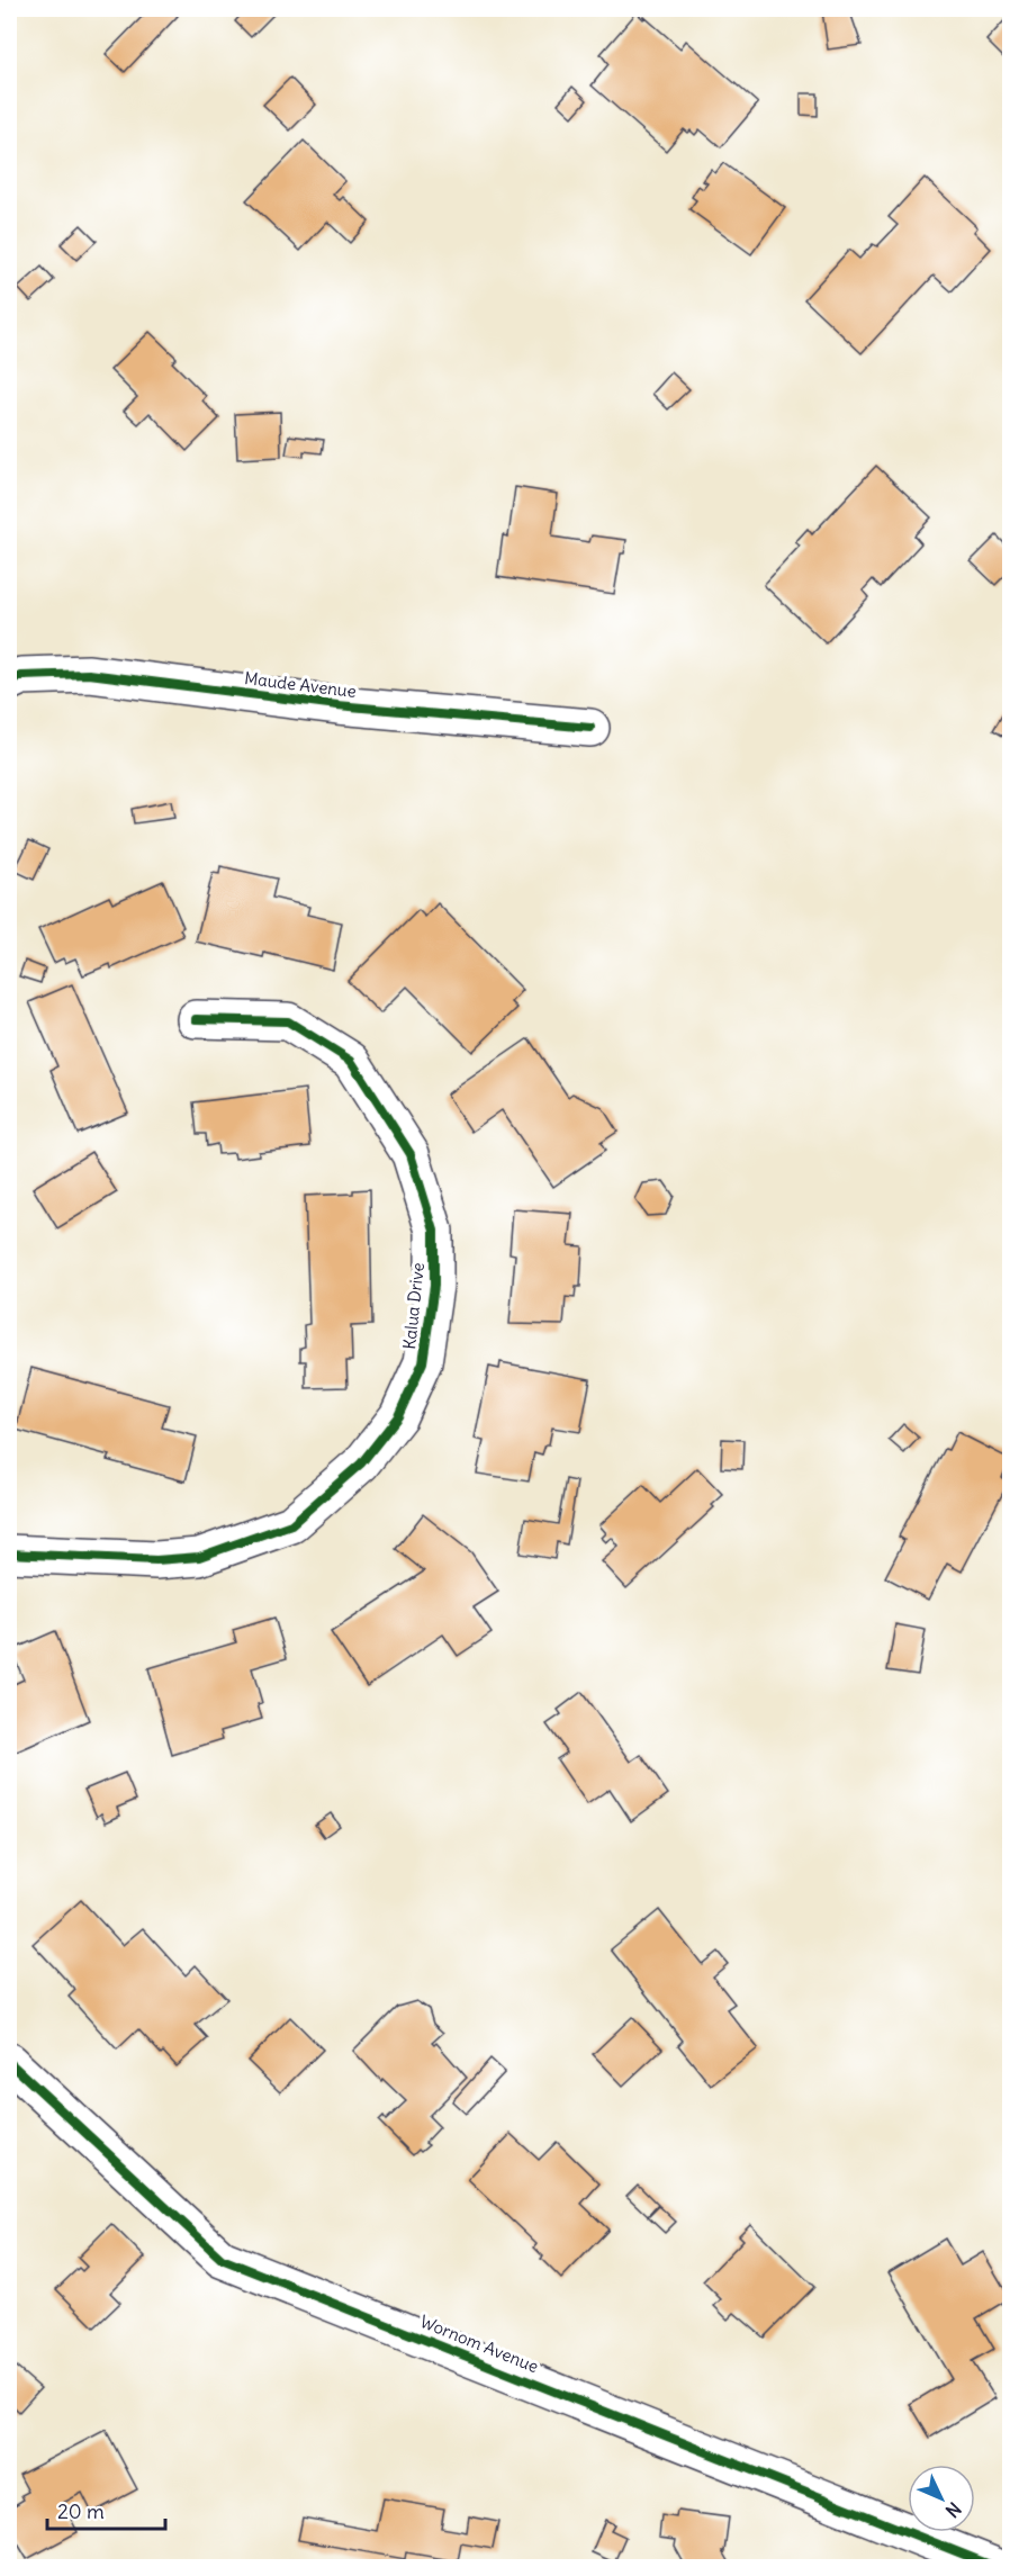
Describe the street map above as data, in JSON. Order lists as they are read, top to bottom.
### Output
{
  "streets": {
    "street": ["Maude Avenue", "Kalua Drive", "Wornom Avenue"]
  },
  "scale_bar": "20 m",
  "north": "bottom right"
}
